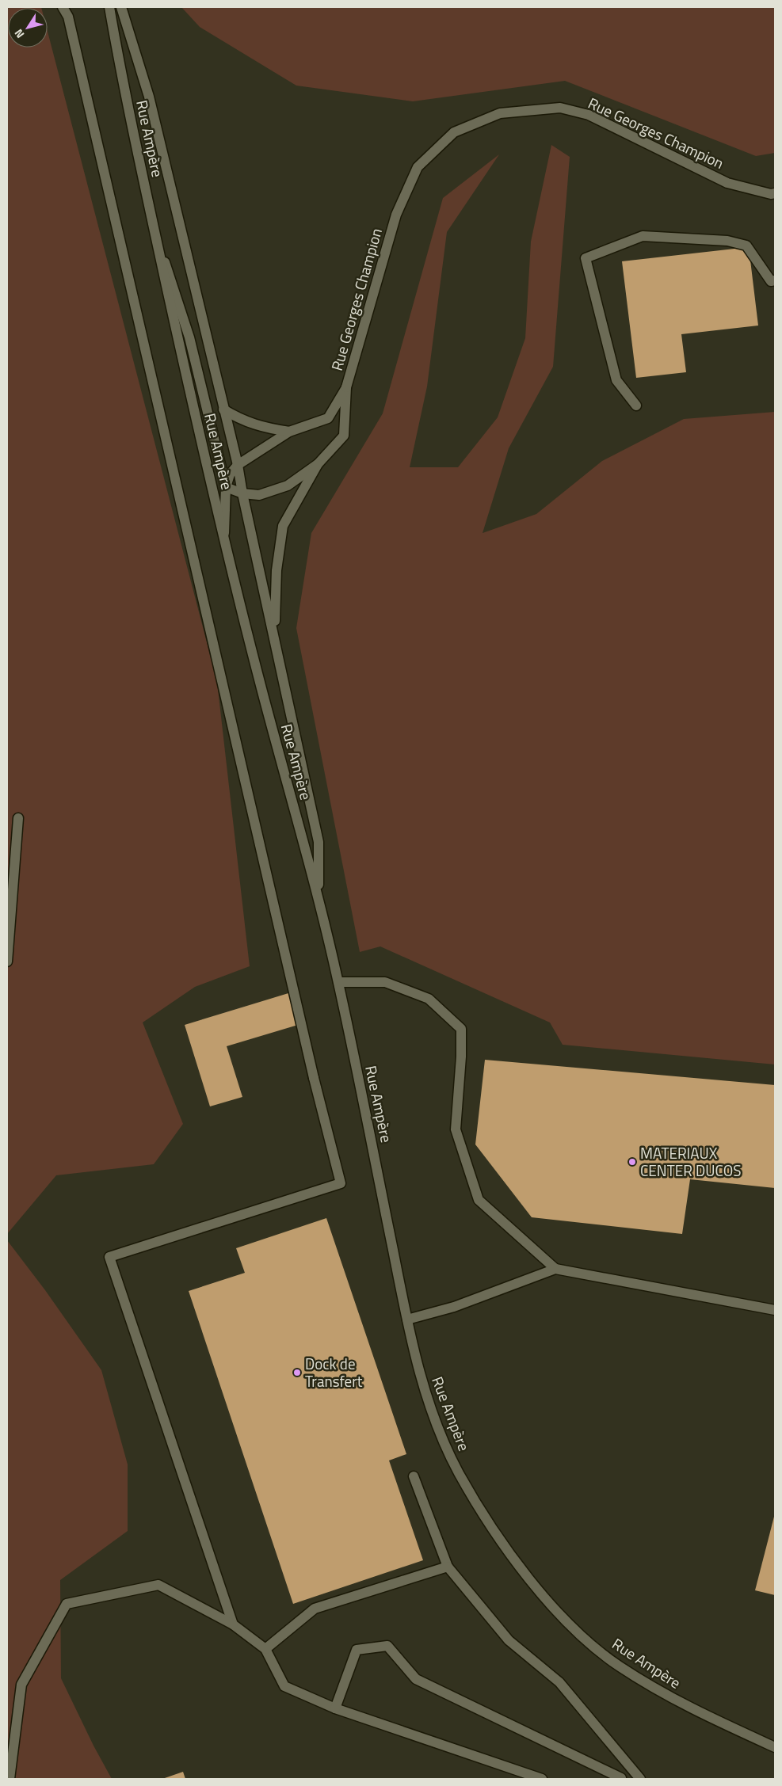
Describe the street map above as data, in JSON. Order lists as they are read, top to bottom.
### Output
{
  "streets": {
    "main road": ["Rue Georges Champion", "Rue Ampère"]
  },
  "crossings": [
    ["Rue Georges Champion", "Rue Ampère"]
  ],
  "places": ["MATERIAUX CENTER DUCOS", "Dock de Transfert"],
  "north": "bottom left"
}
